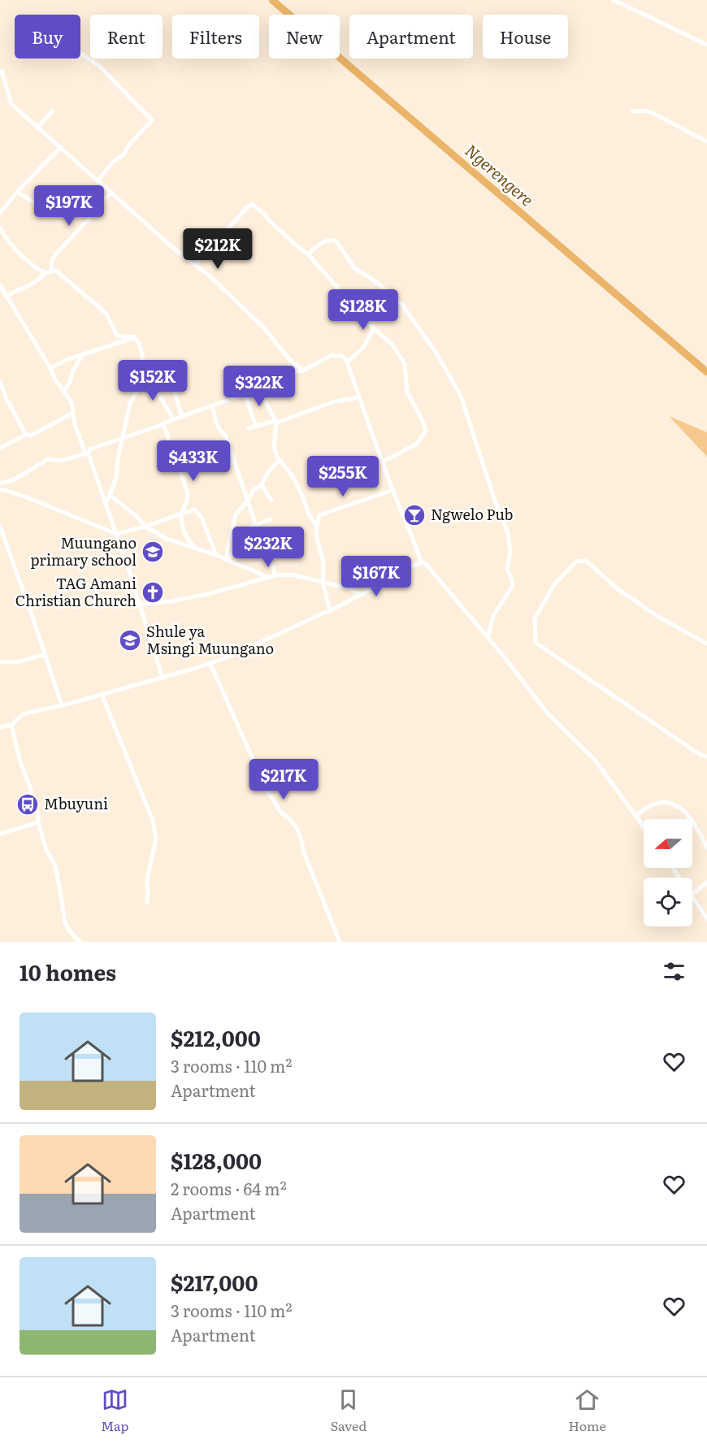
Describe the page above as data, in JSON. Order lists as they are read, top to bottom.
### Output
{
  "water": ["Ngerengere"],
  "places": {
    "bar": ["Ngwelo Pub"],
    "school or university": ["Muungano primary school", "Shule ya Msingi Muungano"],
    "church": ["TAG Amani Christian Church"],
    "bus stop": ["Mbuyuni"]
  },
  "north": "left",
  "page": {
    "chip": [
      "Buy",
      "Rent",
      "Filters",
      "New",
      "Apartment",
      "House"
    ],
    "price": [
      "$197K",
      "$212K",
      "$128K",
      "$152K",
      "$322K",
      "$433K",
      "$255K",
      "$232K",
      "$167K",
      "$217K"
    ],
    "heading": "10 homes",
    "list": [
      {
        "name": "$212,000",
        "note": "3 rooms · 110 m² · Apartment"
      },
      {
        "name": "$128,000",
        "note": "2 rooms · 64 m² · Apartment"
      },
      {
        "name": "$217,000",
        "note": "3 rooms · 110 m² · Apartment"
      }
    ],
    "tabs": ["Map", "Saved", "Home"]
  }
}
